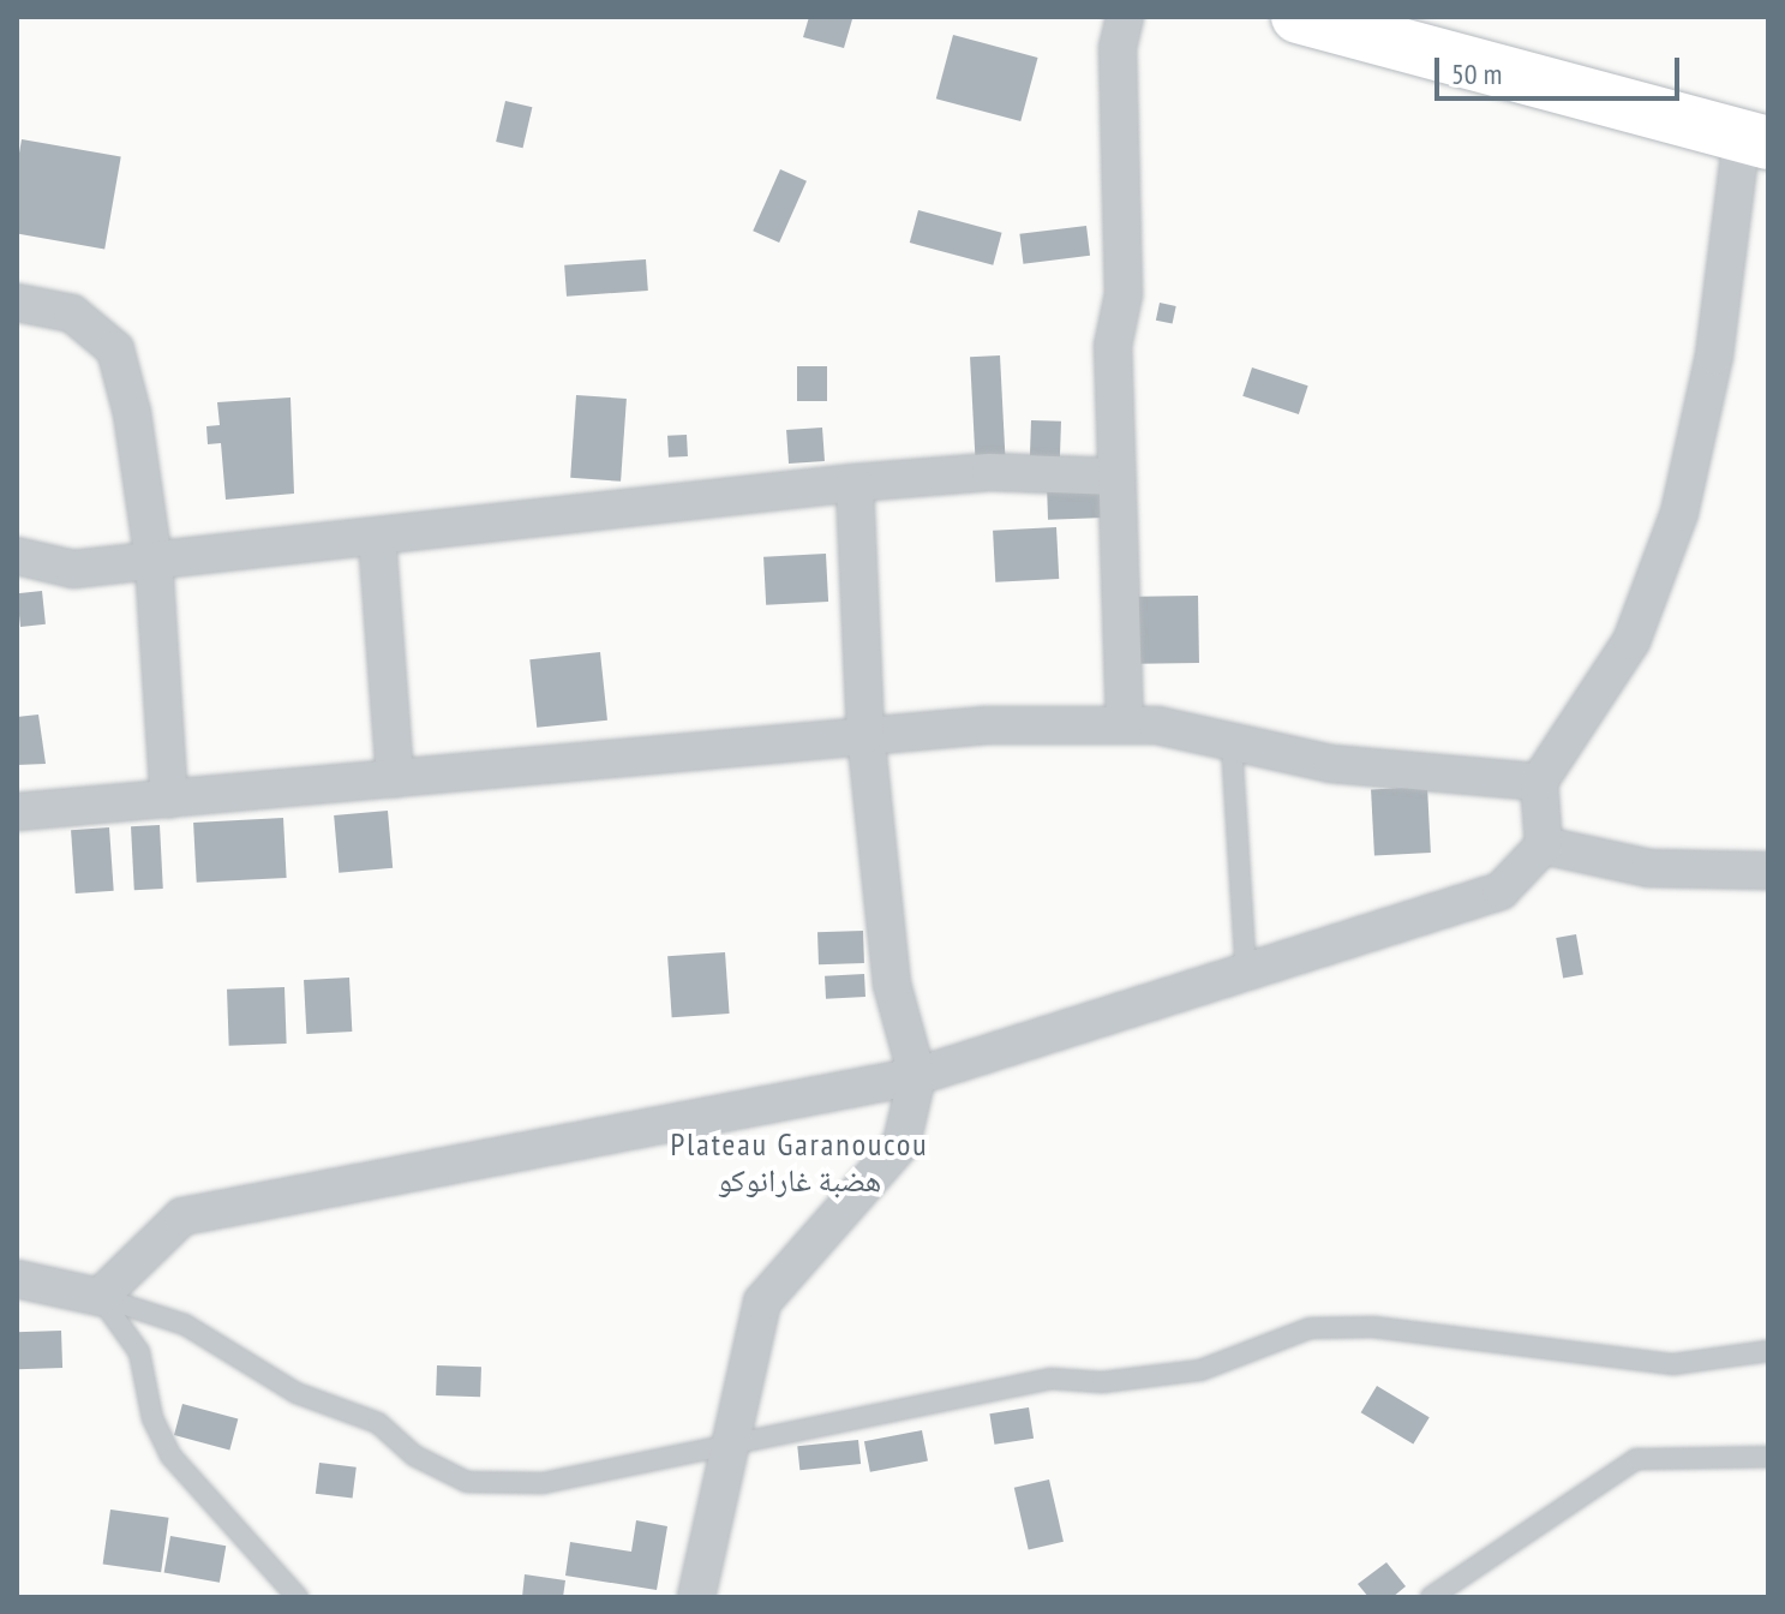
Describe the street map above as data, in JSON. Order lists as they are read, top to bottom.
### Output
{
  "districts": ["Plateau Garanoucou هضبة غارانوكو"],
  "scale_bar": "50 m"
}
